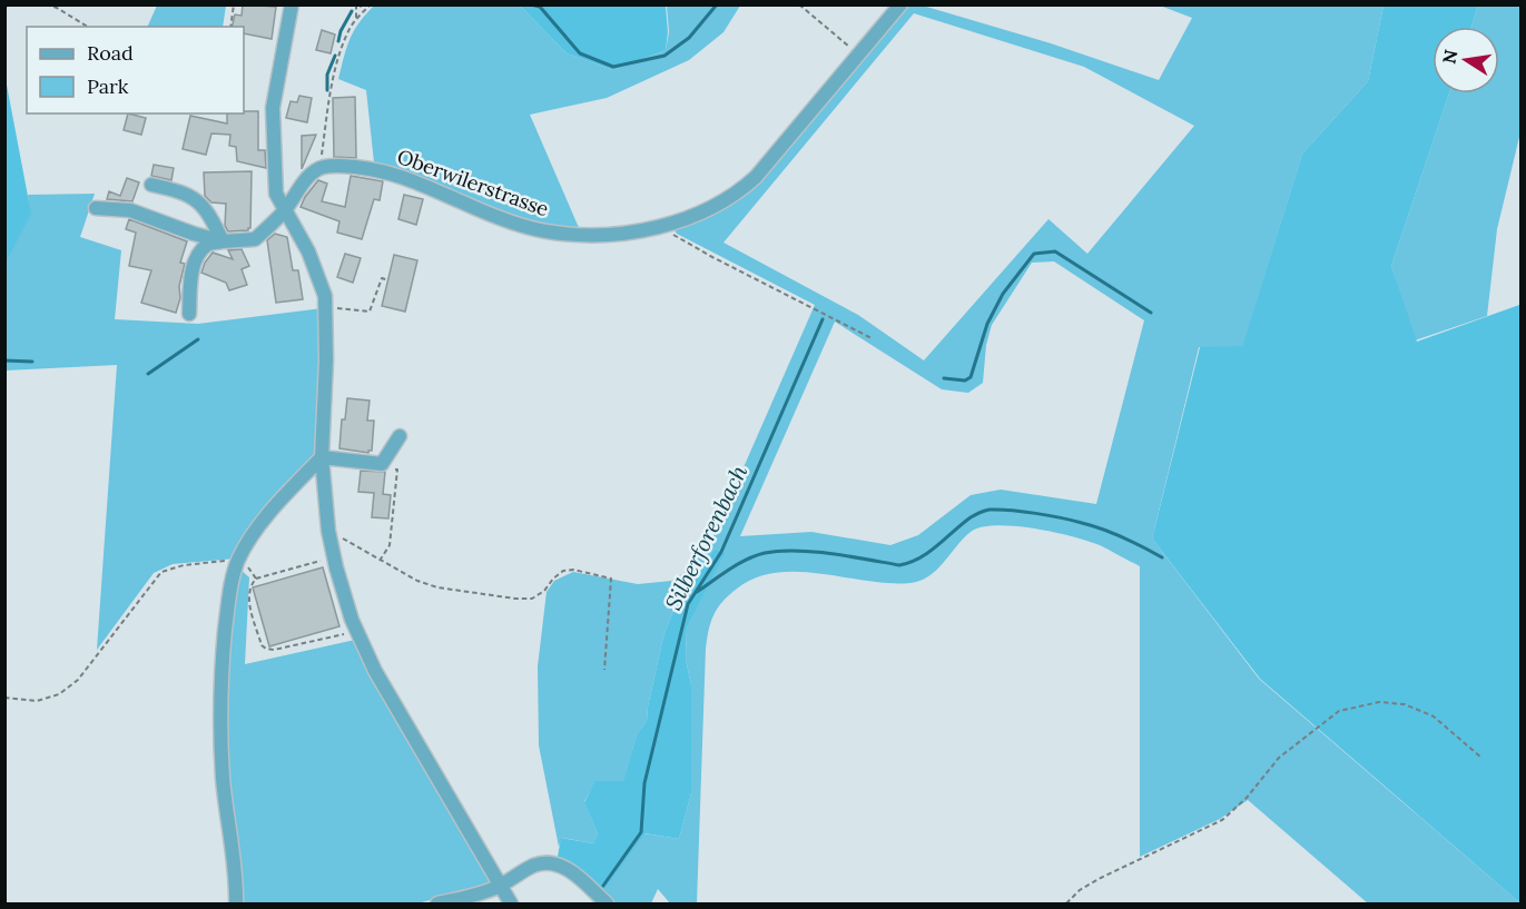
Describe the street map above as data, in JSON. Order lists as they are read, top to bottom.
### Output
{
  "streets": {
    "street": ["Oberwilerstrasse"]
  },
  "water": ["Silberforenbach"],
  "legend": ["Road", "Park"],
  "north": "left"
}
